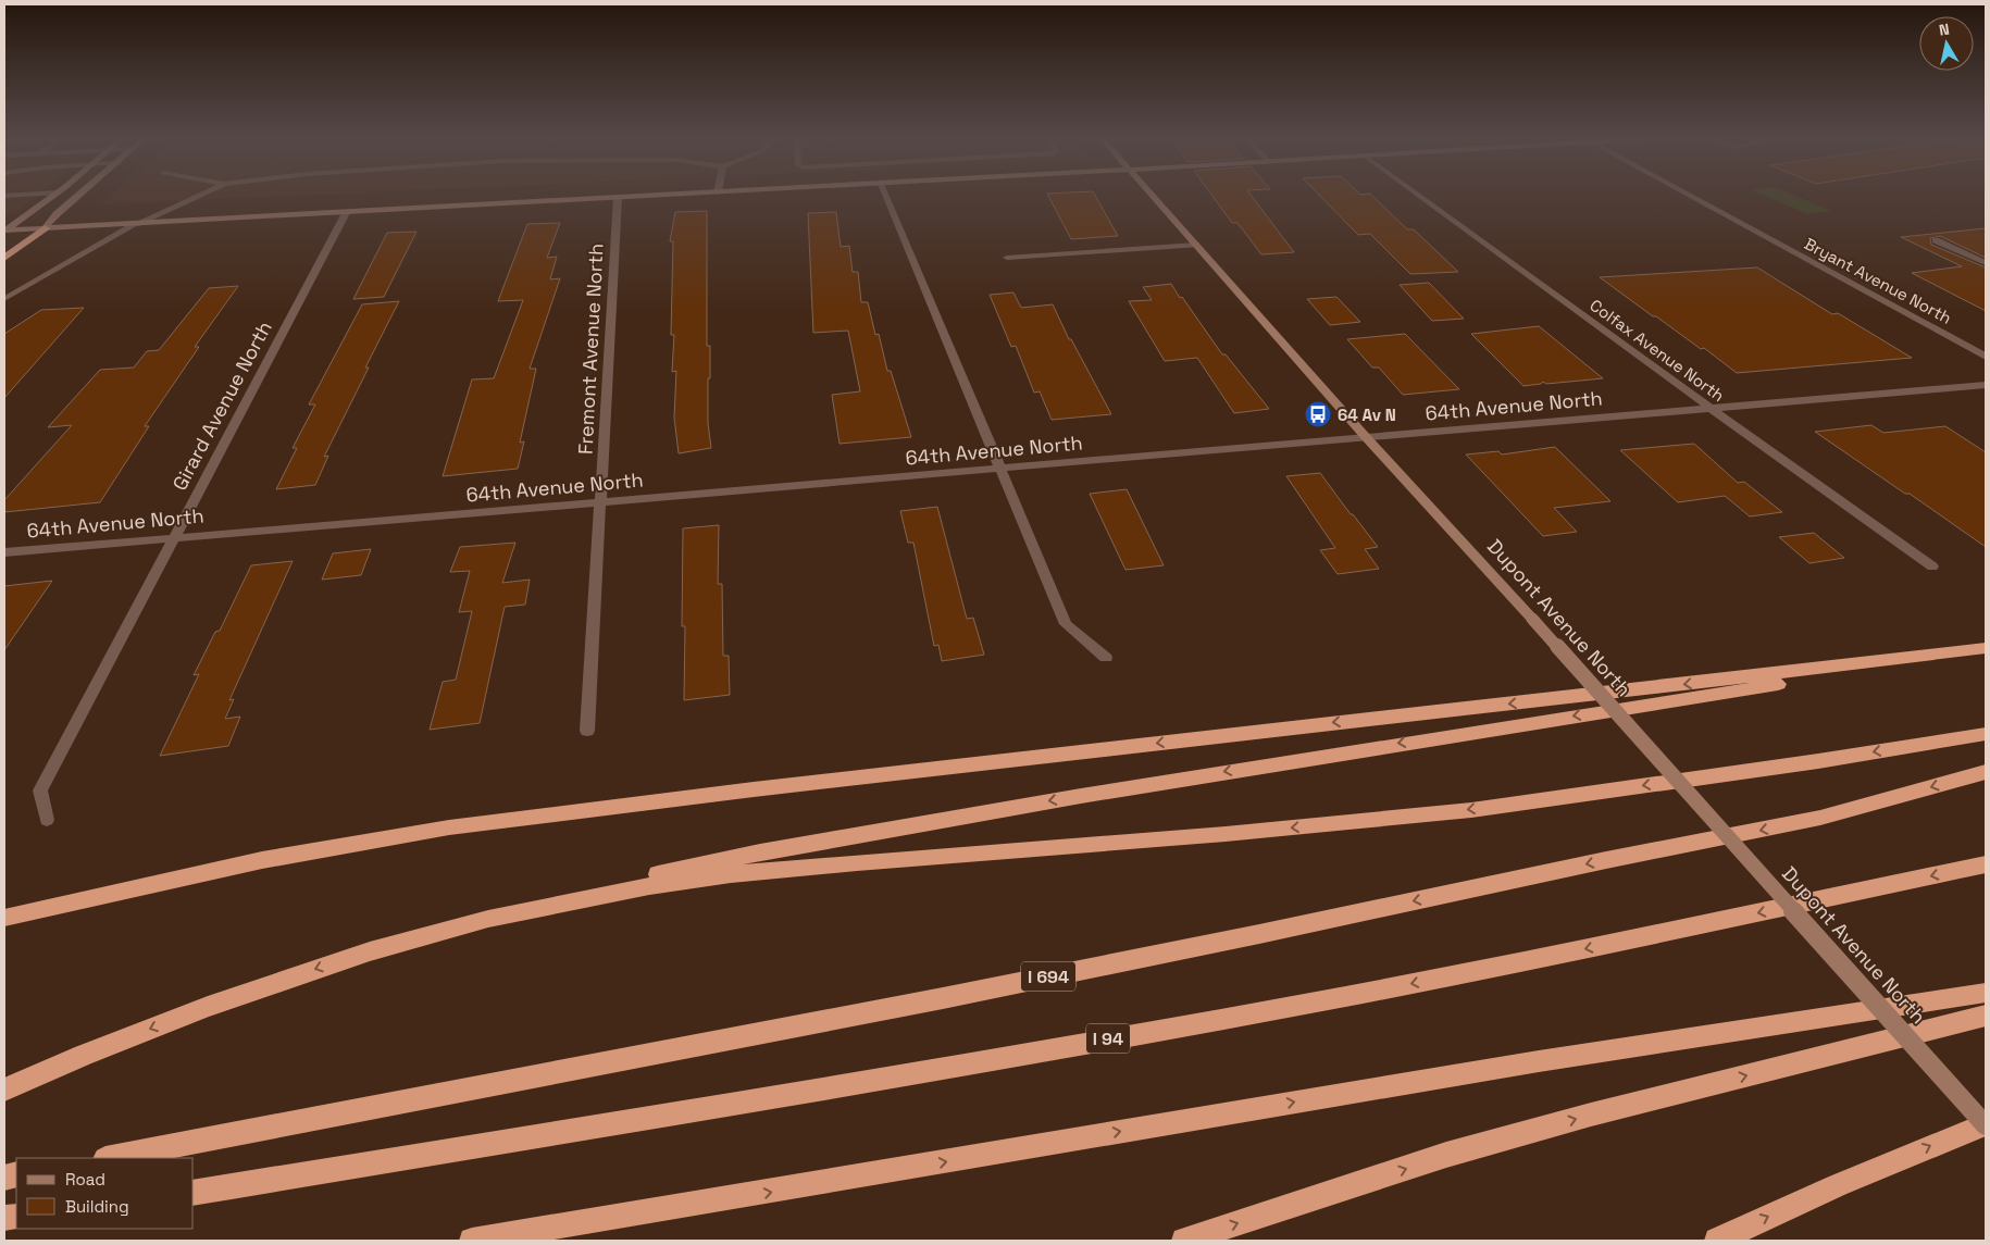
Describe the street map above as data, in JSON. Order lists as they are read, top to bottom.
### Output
{
  "streets": {
    "highway": ["I 694", "I 94"],
    "street": [
      "Bryant Avenue North",
      "Fremont Avenue North",
      "Colfax Avenue North",
      "Girard Avenue North",
      "64th Avenue North",
      "Dupont Avenue North"
    ]
  },
  "crossings": [
    ["Fremont Avenue North", "64th Avenue North"],
    ["Colfax Avenue North", "64th Avenue North"],
    ["Girard Avenue North", "64th Avenue North"],
    ["64th Avenue North", "Dupont Avenue North"]
  ],
  "places": {
    "bus stop": ["64 Av N"]
  },
  "legend": ["Road", "Building"],
  "north": "top"
}
